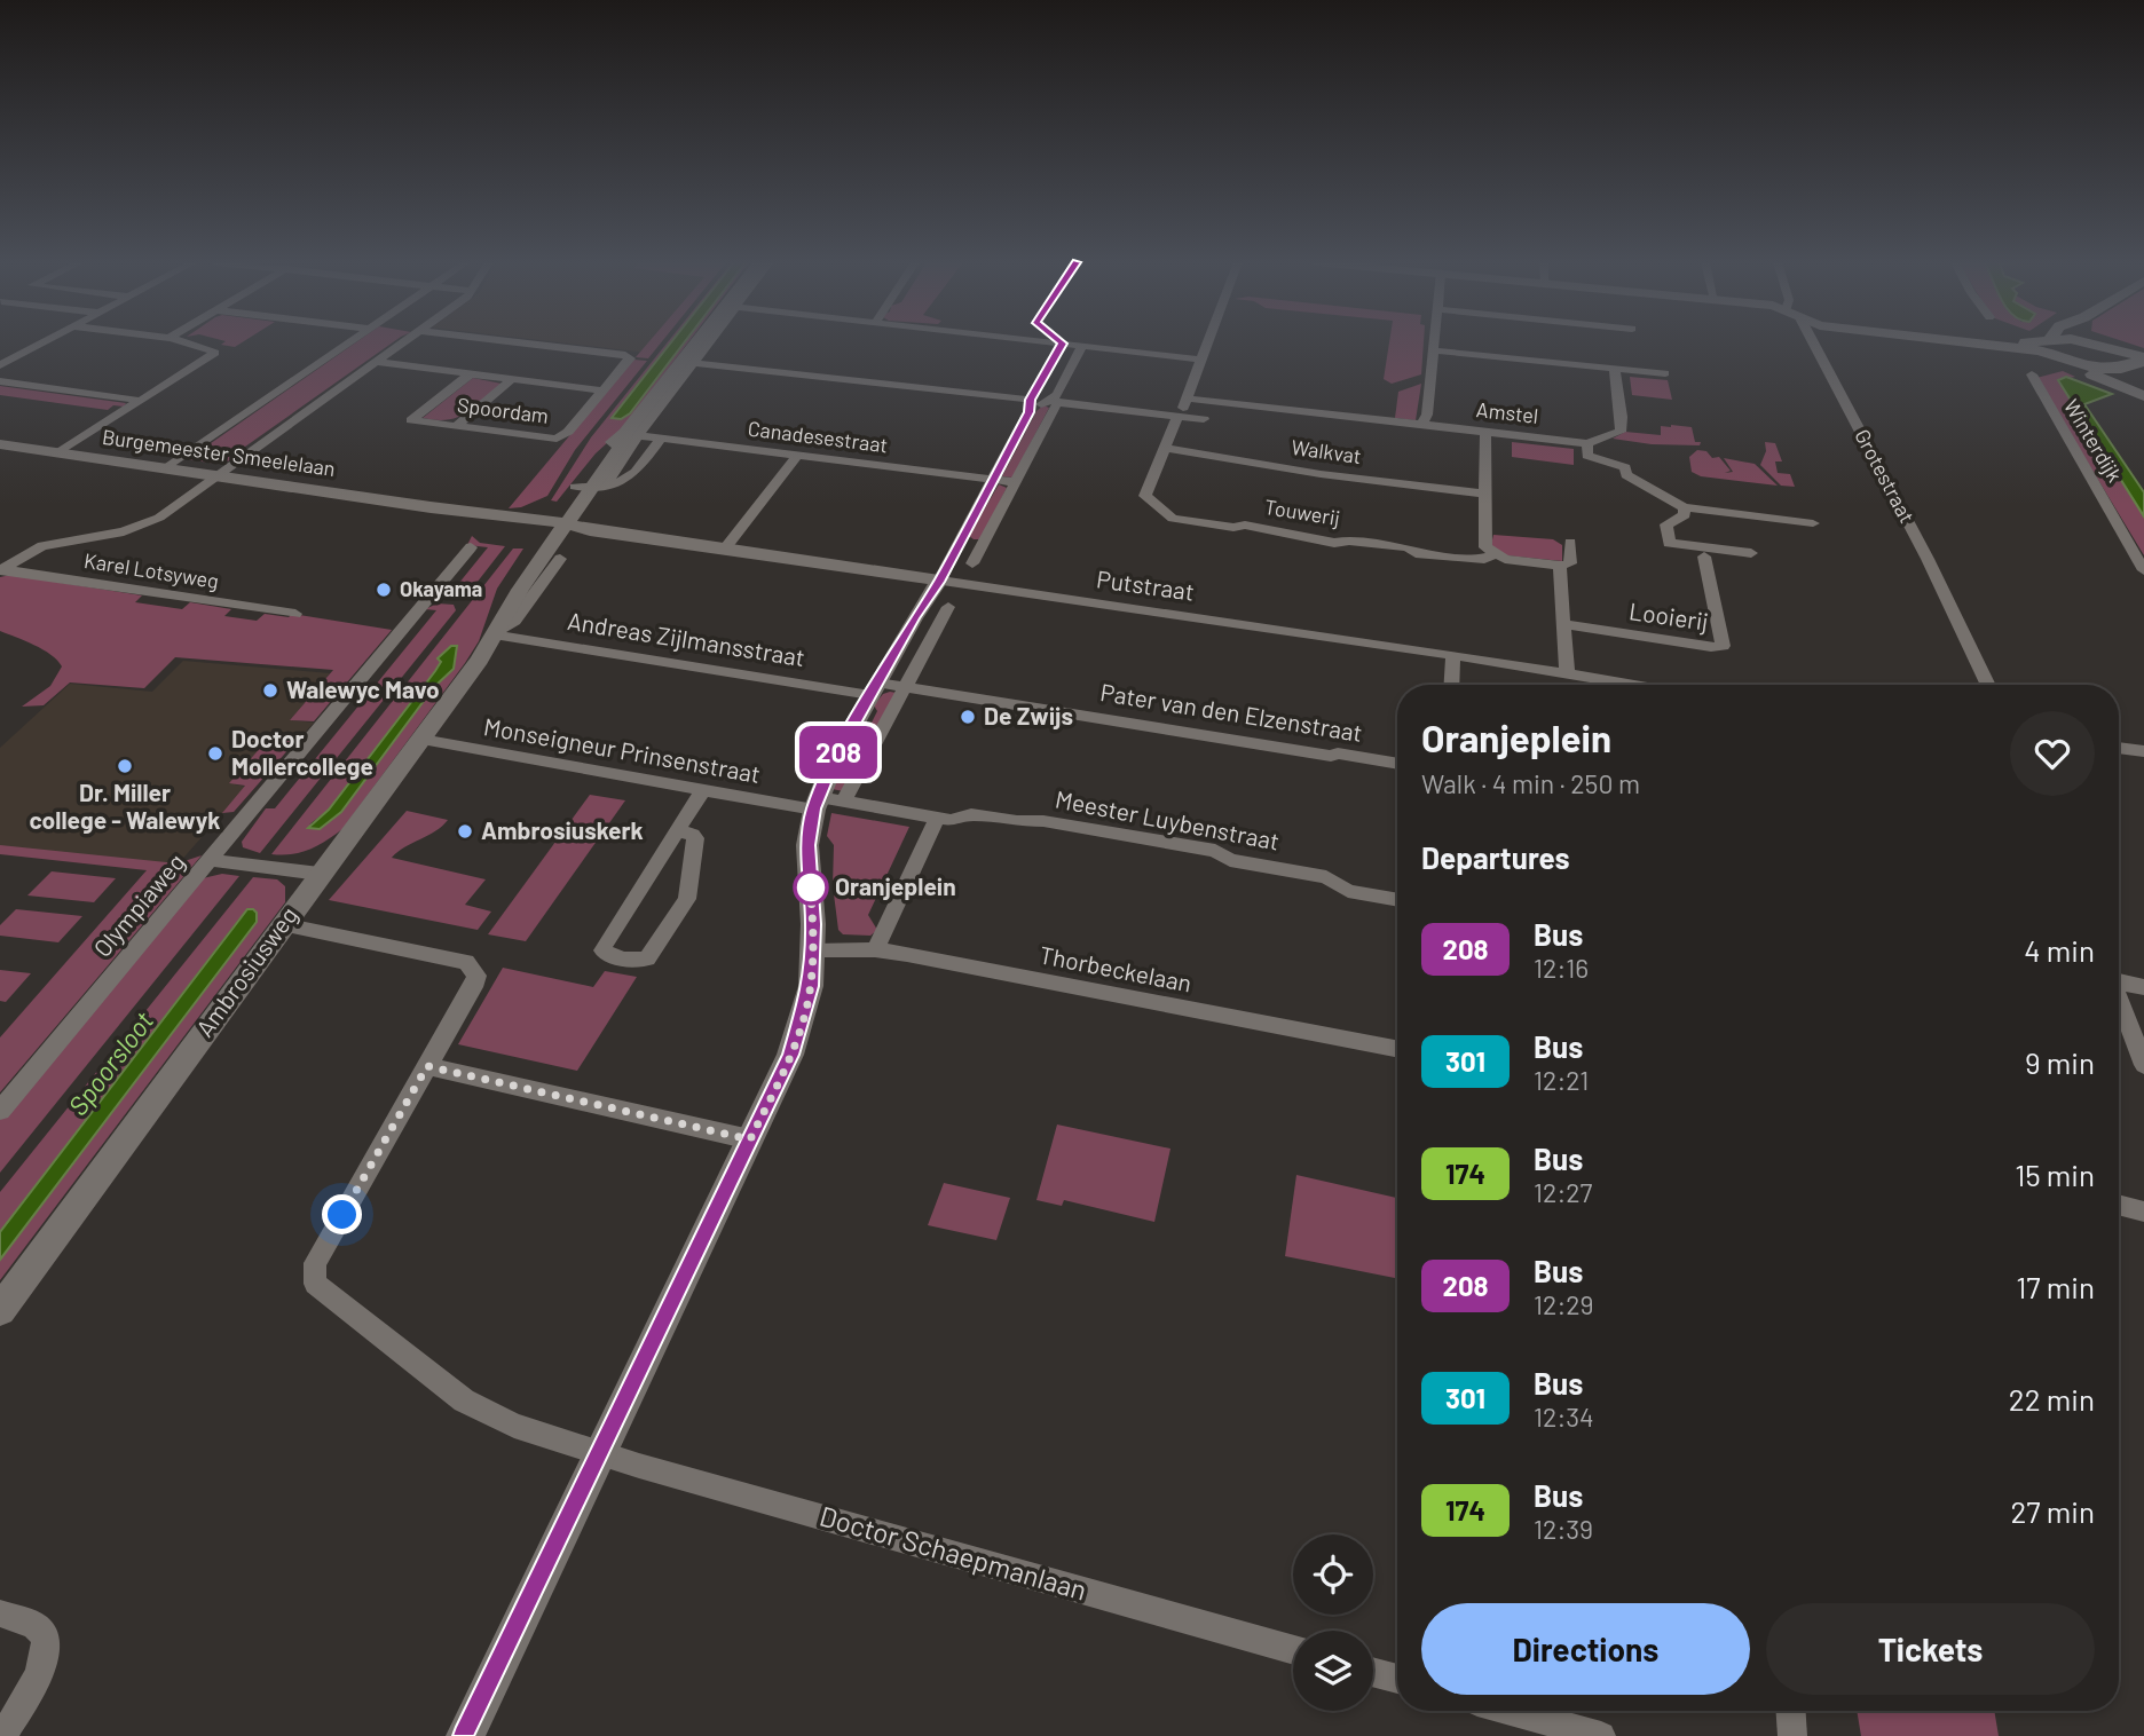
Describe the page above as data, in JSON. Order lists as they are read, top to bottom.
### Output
{
  "streets": {
    "main road": ["Burgemeester Smeelelaan", "Putstraat", "Ambrosiusweg"],
    "street": [
      "Spoordam",
      "Amstel",
      "Canadesestraat",
      "Winterdijk",
      "Walkvat",
      "Grotestraat",
      "Touwerij",
      "Karel Lotsyweg",
      "Looierij",
      "Andreas Zijlmansstraat",
      "Pater van den Elzenstraat",
      "Monseigneur Prinsenstraat",
      "Meester Luybenstraat",
      "Olympiaweg",
      "Thorbeckelaan",
      "Doctor Schaepmanlaan"
    ]
  },
  "crossings": [
    ["Amstel", "Touwerij"],
    ["Walkvat", "Touwerij"],
    ["Burgemeester Smeelelaan", "Putstraat"],
    ["Burgemeester Smeelelaan", "Ambrosiusweg"],
    ["Putstraat", "Ambrosiusweg"],
    ["Andreas Zijlmansstraat", "Pater van den Elzenstraat"],
    ["Andreas Zijlmansstraat", "Ambrosiusweg"],
    ["Monseigneur Prinsenstraat", "Meester Luybenstraat"],
    ["Monseigneur Prinsenstraat", "Ambrosiusweg"]
  ],
  "water": ["Spoorsloot"],
  "places": [
    "Okayama",
    "Walewyc Mavo",
    "De Zwijs",
    "Doctor Mollercollege",
    "Dr. Miller college - Walewyk",
    "Ambrosiuskerk",
    "Oranjeplein"
  ],
  "lines": ["bus line 208"],
  "page": {
    "on_map": "208",
    "heading": [
      ["Oranjeplein", "Walk · 4 min · 250 m"],
      "Departures"
    ],
    "list": [
      {
        "mark": "208",
        "name": "Bus",
        "note": "12:16",
        "value": "4 min"
      },
      {
        "mark": "301",
        "name": "Bus",
        "note": "12:21",
        "value": "9 min"
      },
      {
        "mark": "174",
        "name": "Bus",
        "note": "12:27",
        "value": "15 min"
      },
      {
        "mark": "208",
        "name": "Bus",
        "note": "12:29",
        "value": "17 min"
      },
      {
        "mark": "301",
        "name": "Bus",
        "note": "12:34",
        "value": "22 min"
      },
      {
        "mark": "174",
        "name": "Bus",
        "note": "12:39",
        "value": "27 min"
      }
    ],
    "buttons": ["Directions", "Tickets"]
  }
}
